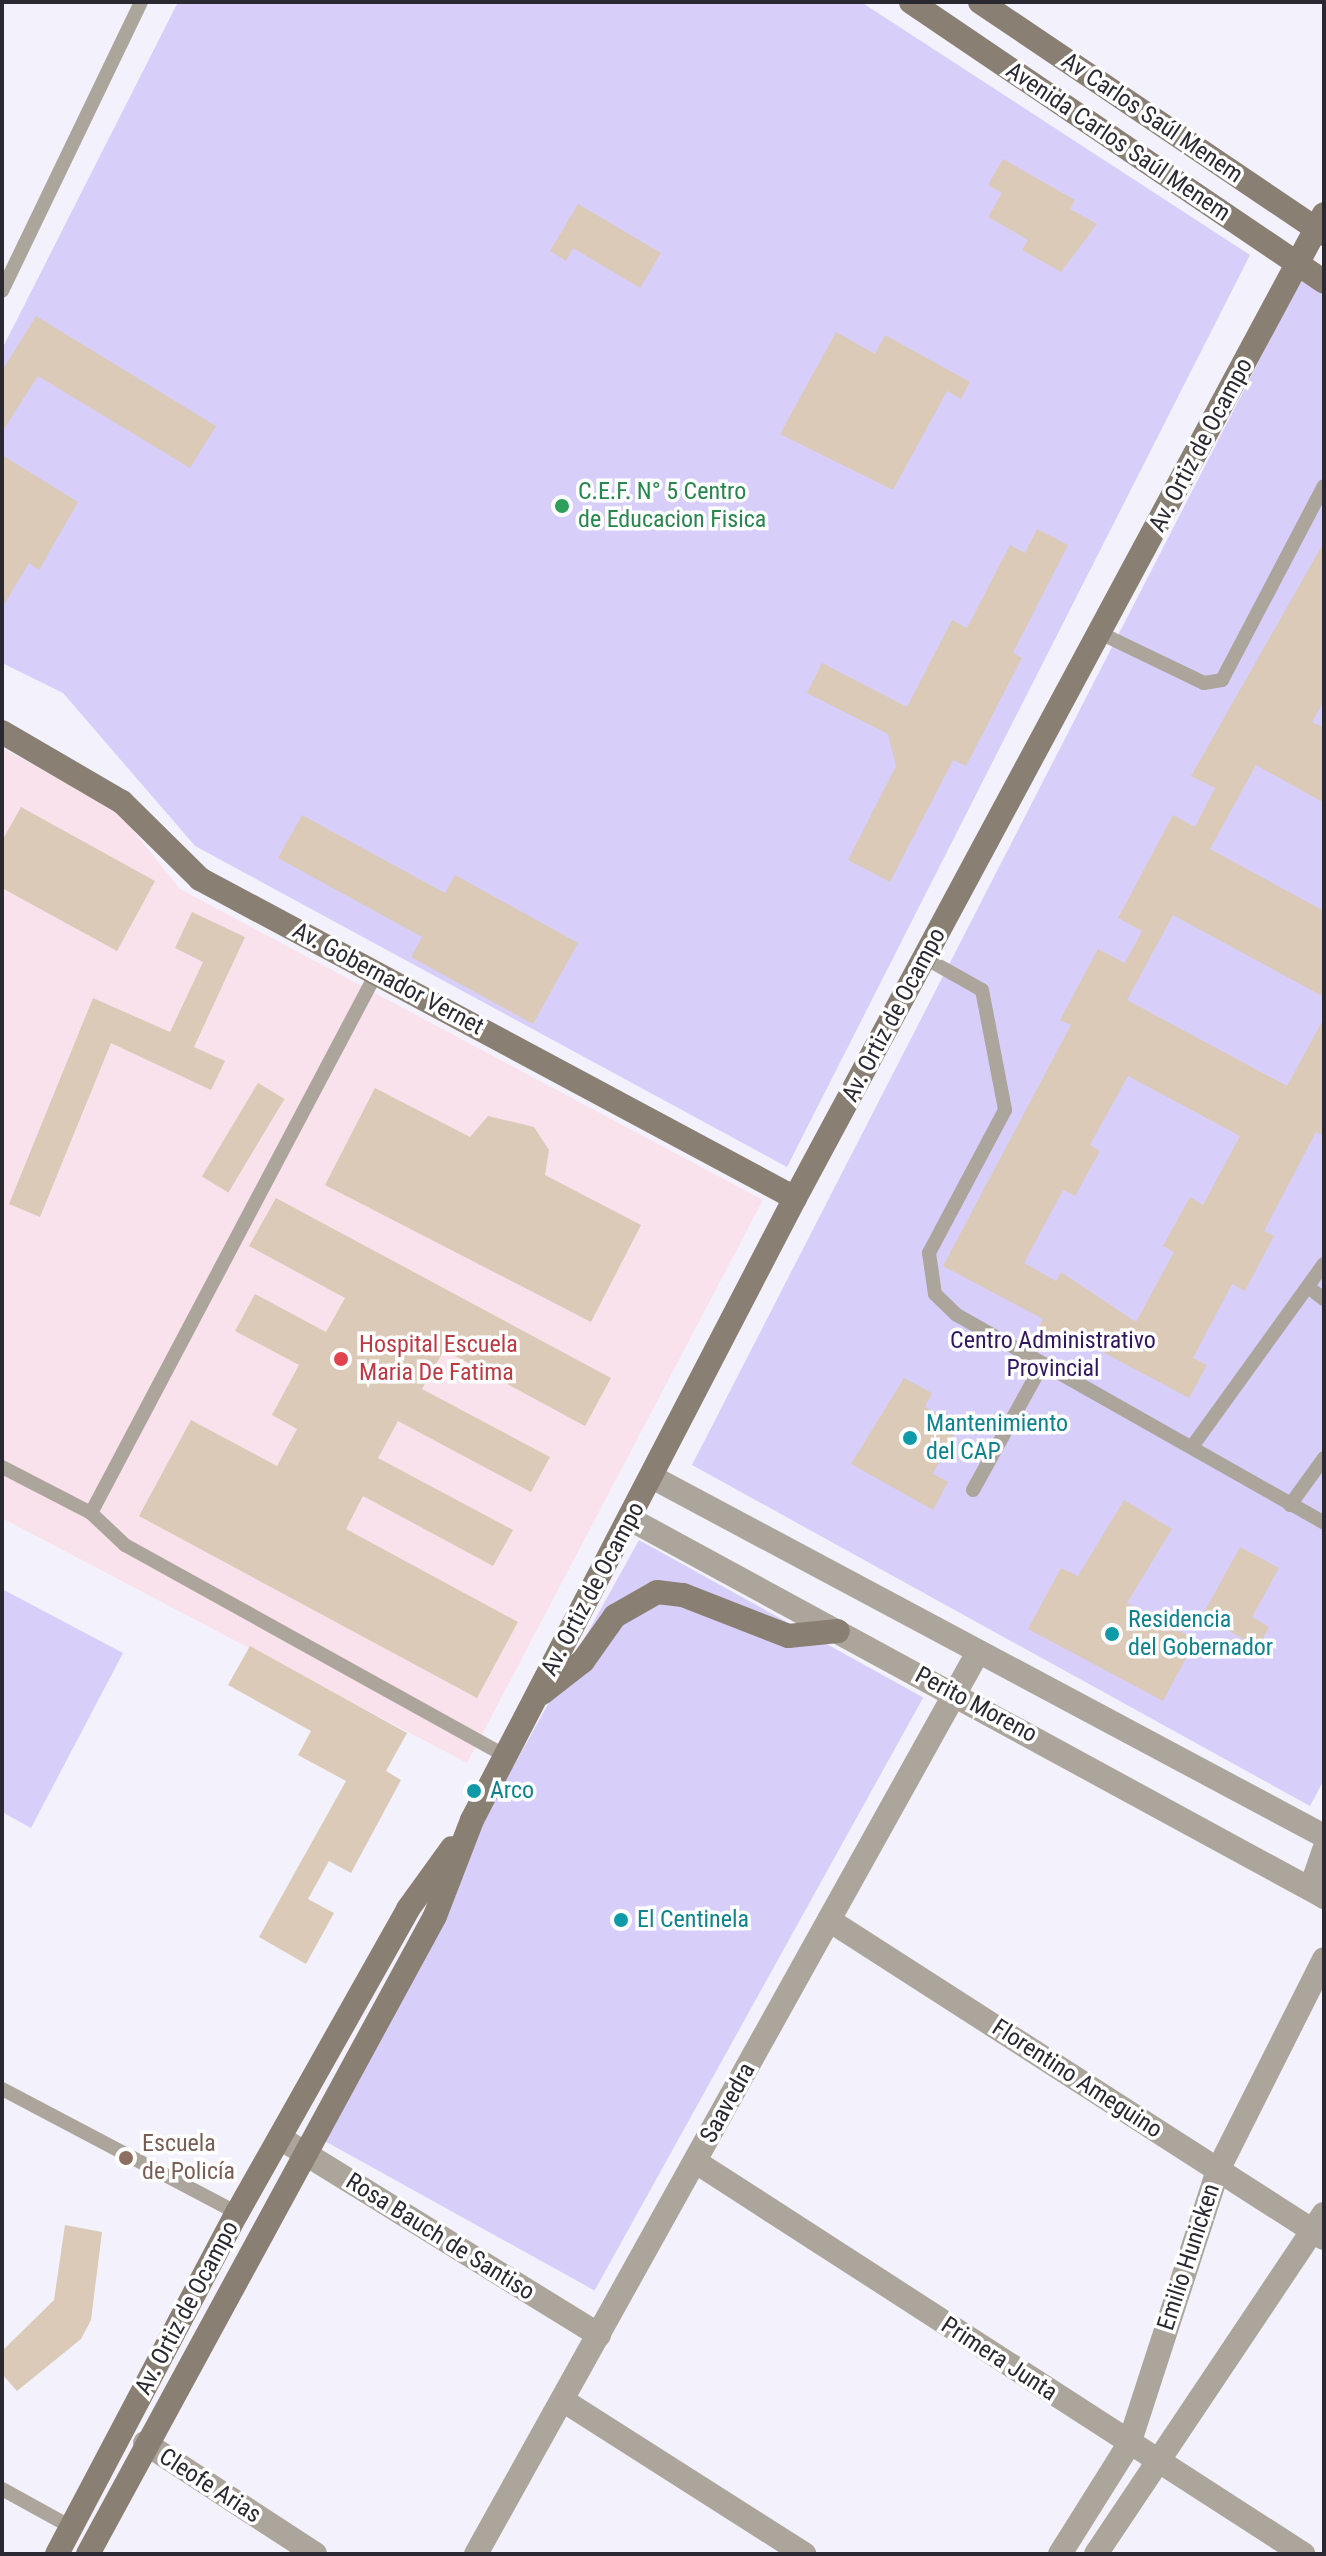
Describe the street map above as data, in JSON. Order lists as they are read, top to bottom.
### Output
{
  "streets": {
    "main road": [
      "Av Carlos Saúl Menem",
      "Avenida Carlos Saúl Menem",
      "Av. Ortiz de Ocampo",
      "Av. Gobernador Vernet"
    ],
    "street": [
      "Perito Moreno",
      "Florentino Ameguino",
      "Saavedra",
      "Rosa Bauch de Santiso",
      "Emilio Hunicken",
      "Primera Junta",
      "Cleofe Arias"
    ]
  },
  "crossings": [
    ["Av Carlos Saúl Menem", "Av. Ortiz de Ocampo"],
    ["Avenida Carlos Saúl Menem", "Av. Ortiz de Ocampo"],
    ["Av. Ortiz de Ocampo", "Av. Gobernador Vernet"],
    ["Av. Ortiz de Ocampo", "Perito Moreno"],
    ["Av. Ortiz de Ocampo", "Rosa Bauch de Santiso"],
    ["Av. Ortiz de Ocampo", "Cleofe Arias"],
    ["Perito Moreno", "Saavedra"],
    ["Florentino Ameguino", "Saavedra"],
    ["Florentino Ameguino", "Emilio Hunicken"],
    ["Saavedra", "Rosa Bauch de Santiso"],
    ["Saavedra", "Primera Junta"],
    ["Emilio Hunicken", "Primera Junta"]
  ],
  "parks": ["Centro Administrativo Provincial"],
  "places": [
    "C.E.F. N° 5 Centro de Educacion Fisica",
    "Hospital Escuela Maria De Fatima",
    "Mantenimiento del CAP",
    "Residencia del Gobernador",
    "Arco",
    "El Centinela",
    "Escuela de Policía"
  ]
}
